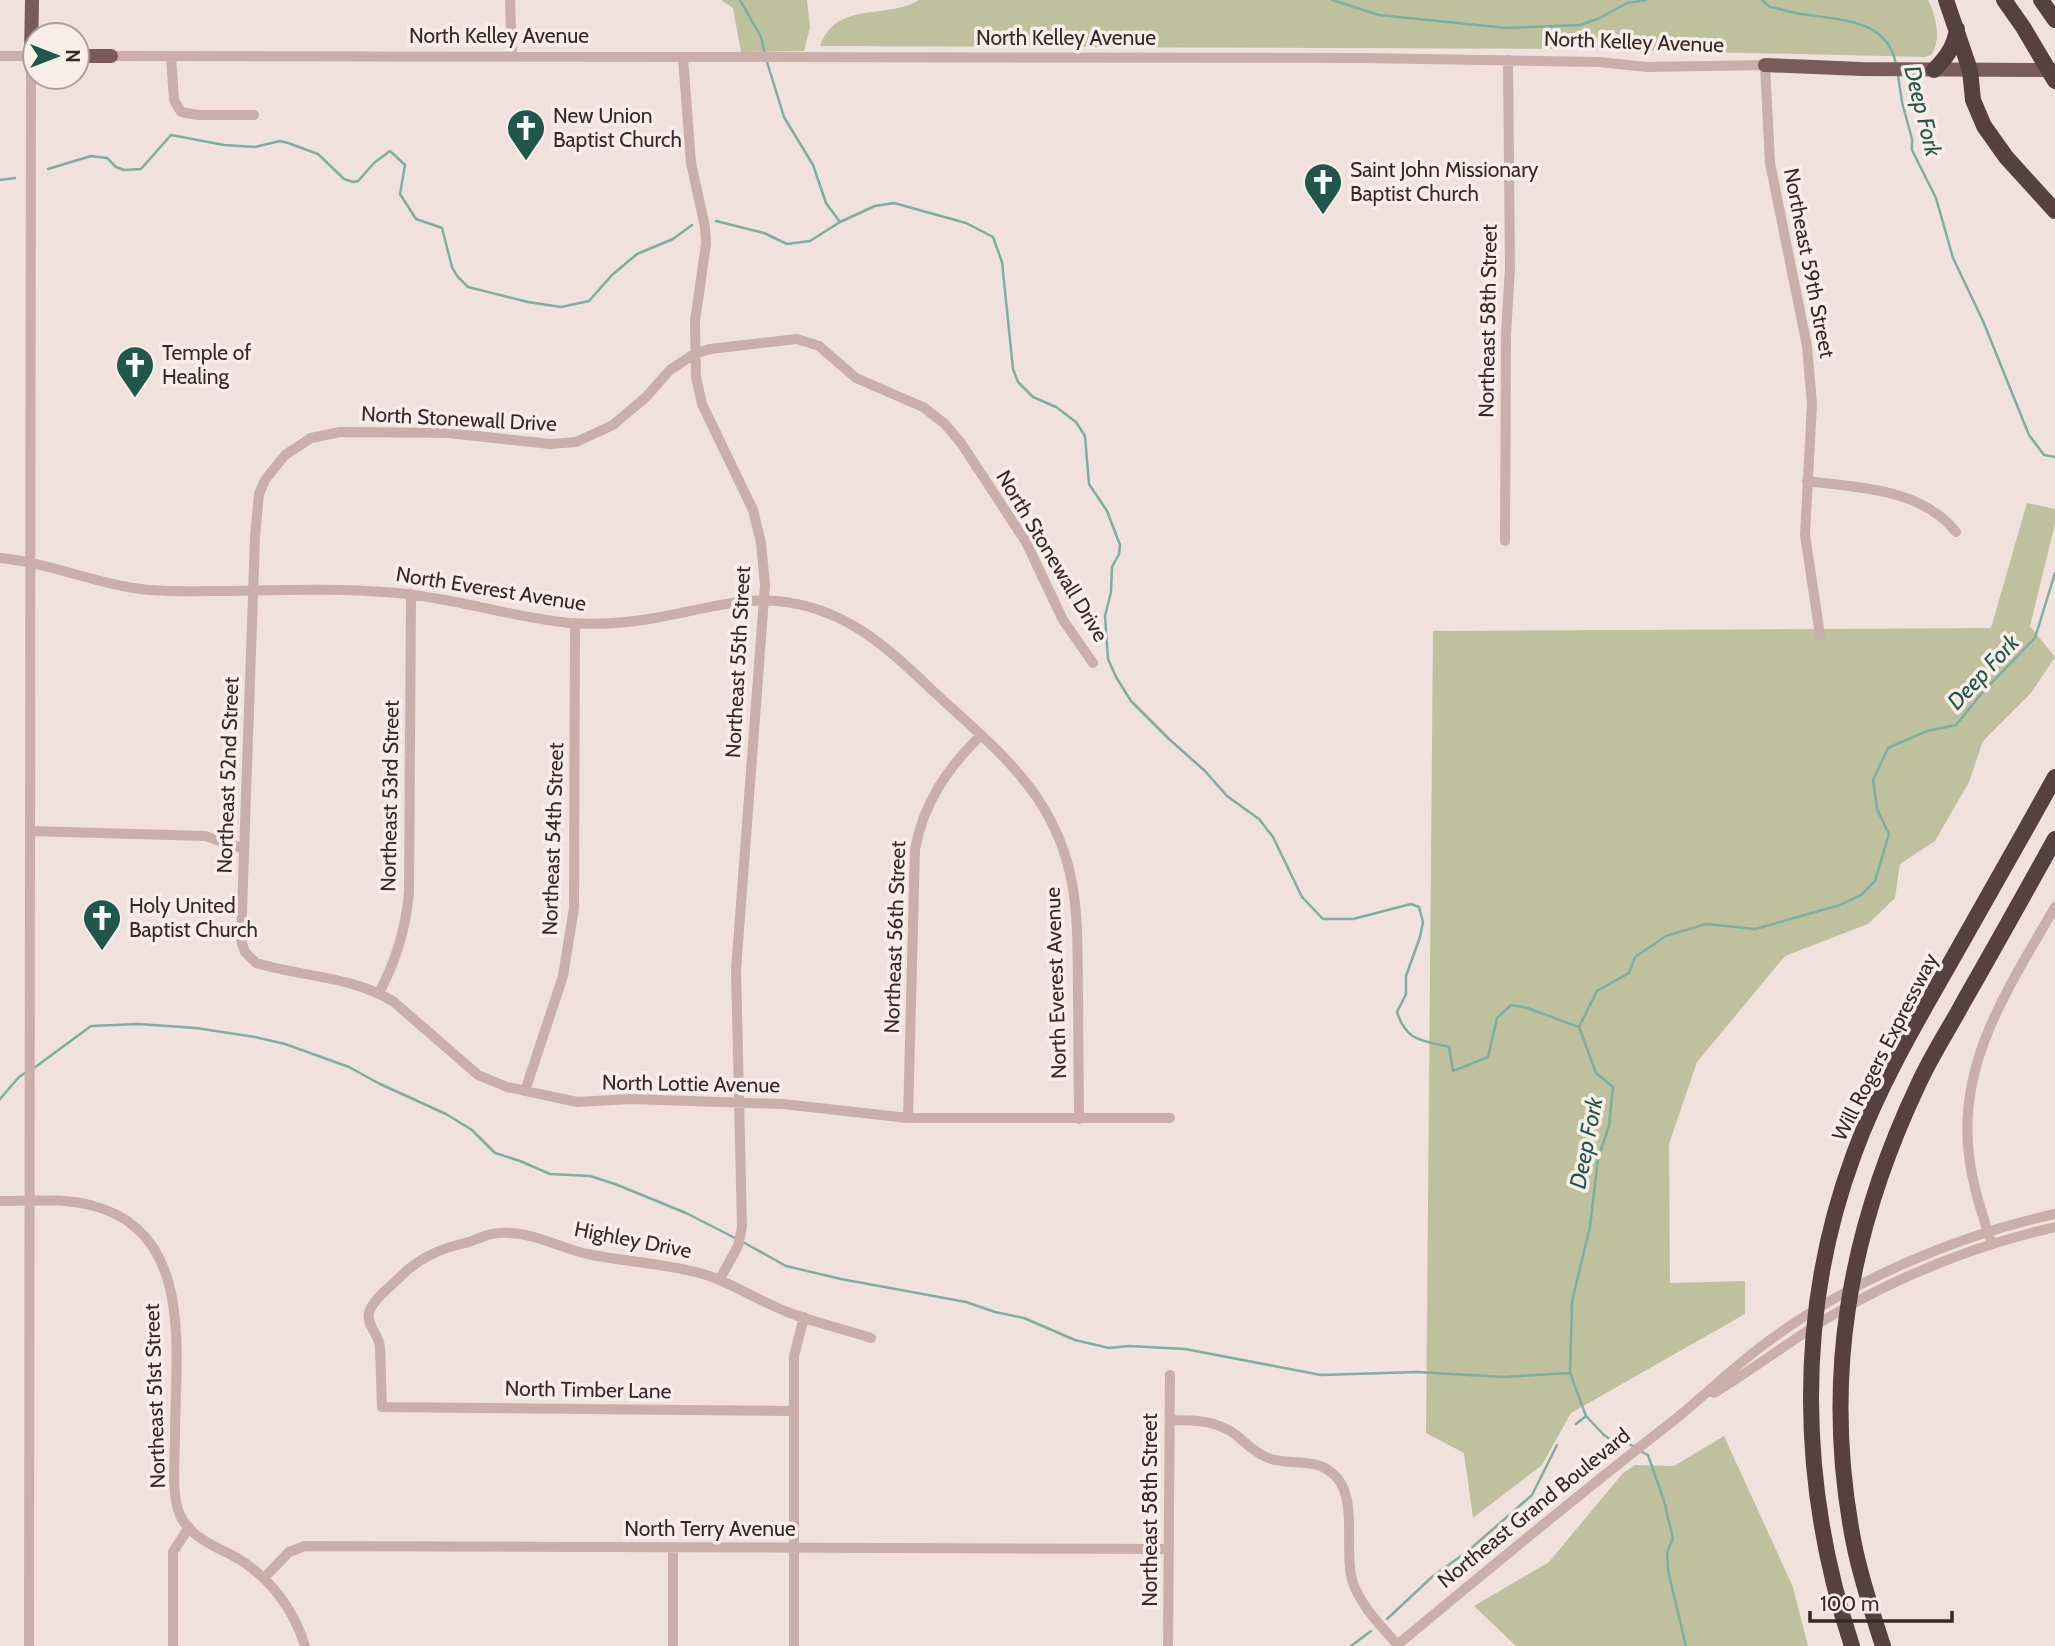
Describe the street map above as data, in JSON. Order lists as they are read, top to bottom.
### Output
{
  "streets": {
    "highway": ["Will Rogers Expressway"],
    "main road": ["North Kelley Avenue"],
    "street": [
      "Northeast 59th Street",
      "Northeast 58th Street",
      "North Stonewall Drive",
      "North Everest Avenue",
      "Northeast 55th Street",
      "Northeast 52nd Street",
      "Northeast 53rd Street",
      "Northeast 54th Street",
      "Northeast 56th Street",
      "North Lottie Avenue",
      "Highley Drive",
      "North Timber Lane",
      "Northeast 51st Street",
      "Northeast Grand Boulevard",
      "North Terry Avenue"
    ]
  },
  "crossings": [
    ["North Kelley Avenue", "Northeast 59th Street"],
    ["North Kelley Avenue", "Northeast 58th Street"],
    ["North Kelley Avenue", "Northeast 55th Street"],
    ["Northeast 58th Street", "North Terry Avenue"],
    ["North Stonewall Drive", "North Everest Avenue"],
    ["North Stonewall Drive", "Northeast 55th Street"],
    ["North Stonewall Drive", "Northeast 52nd Street"],
    ["North Everest Avenue", "Northeast 55th Street"],
    ["North Everest Avenue", "Northeast 52nd Street"],
    ["North Everest Avenue", "Northeast 53rd Street"],
    ["North Everest Avenue", "Northeast 54th Street"],
    ["North Everest Avenue", "Northeast 56th Street"],
    ["North Everest Avenue", "North Lottie Avenue"],
    ["Northeast 55th Street", "North Lottie Avenue"],
    ["Northeast 55th Street", "Highley Drive"],
    ["Northeast 52nd Street", "North Lottie Avenue"],
    ["Northeast 53rd Street", "North Lottie Avenue"],
    ["Northeast 54th Street", "North Lottie Avenue"],
    ["Northeast 56th Street", "North Lottie Avenue"],
    ["Highley Drive", "North Timber Lane"]
  ],
  "water": ["Deep Fork"],
  "places": {
    "church": [
      "New Union Baptist Church",
      "Saint John Missionary Baptist Church",
      "Temple of Healing",
      "Holy United Baptist Church"
    ]
  },
  "scale_bar": "100 m",
  "north": "right"
}
